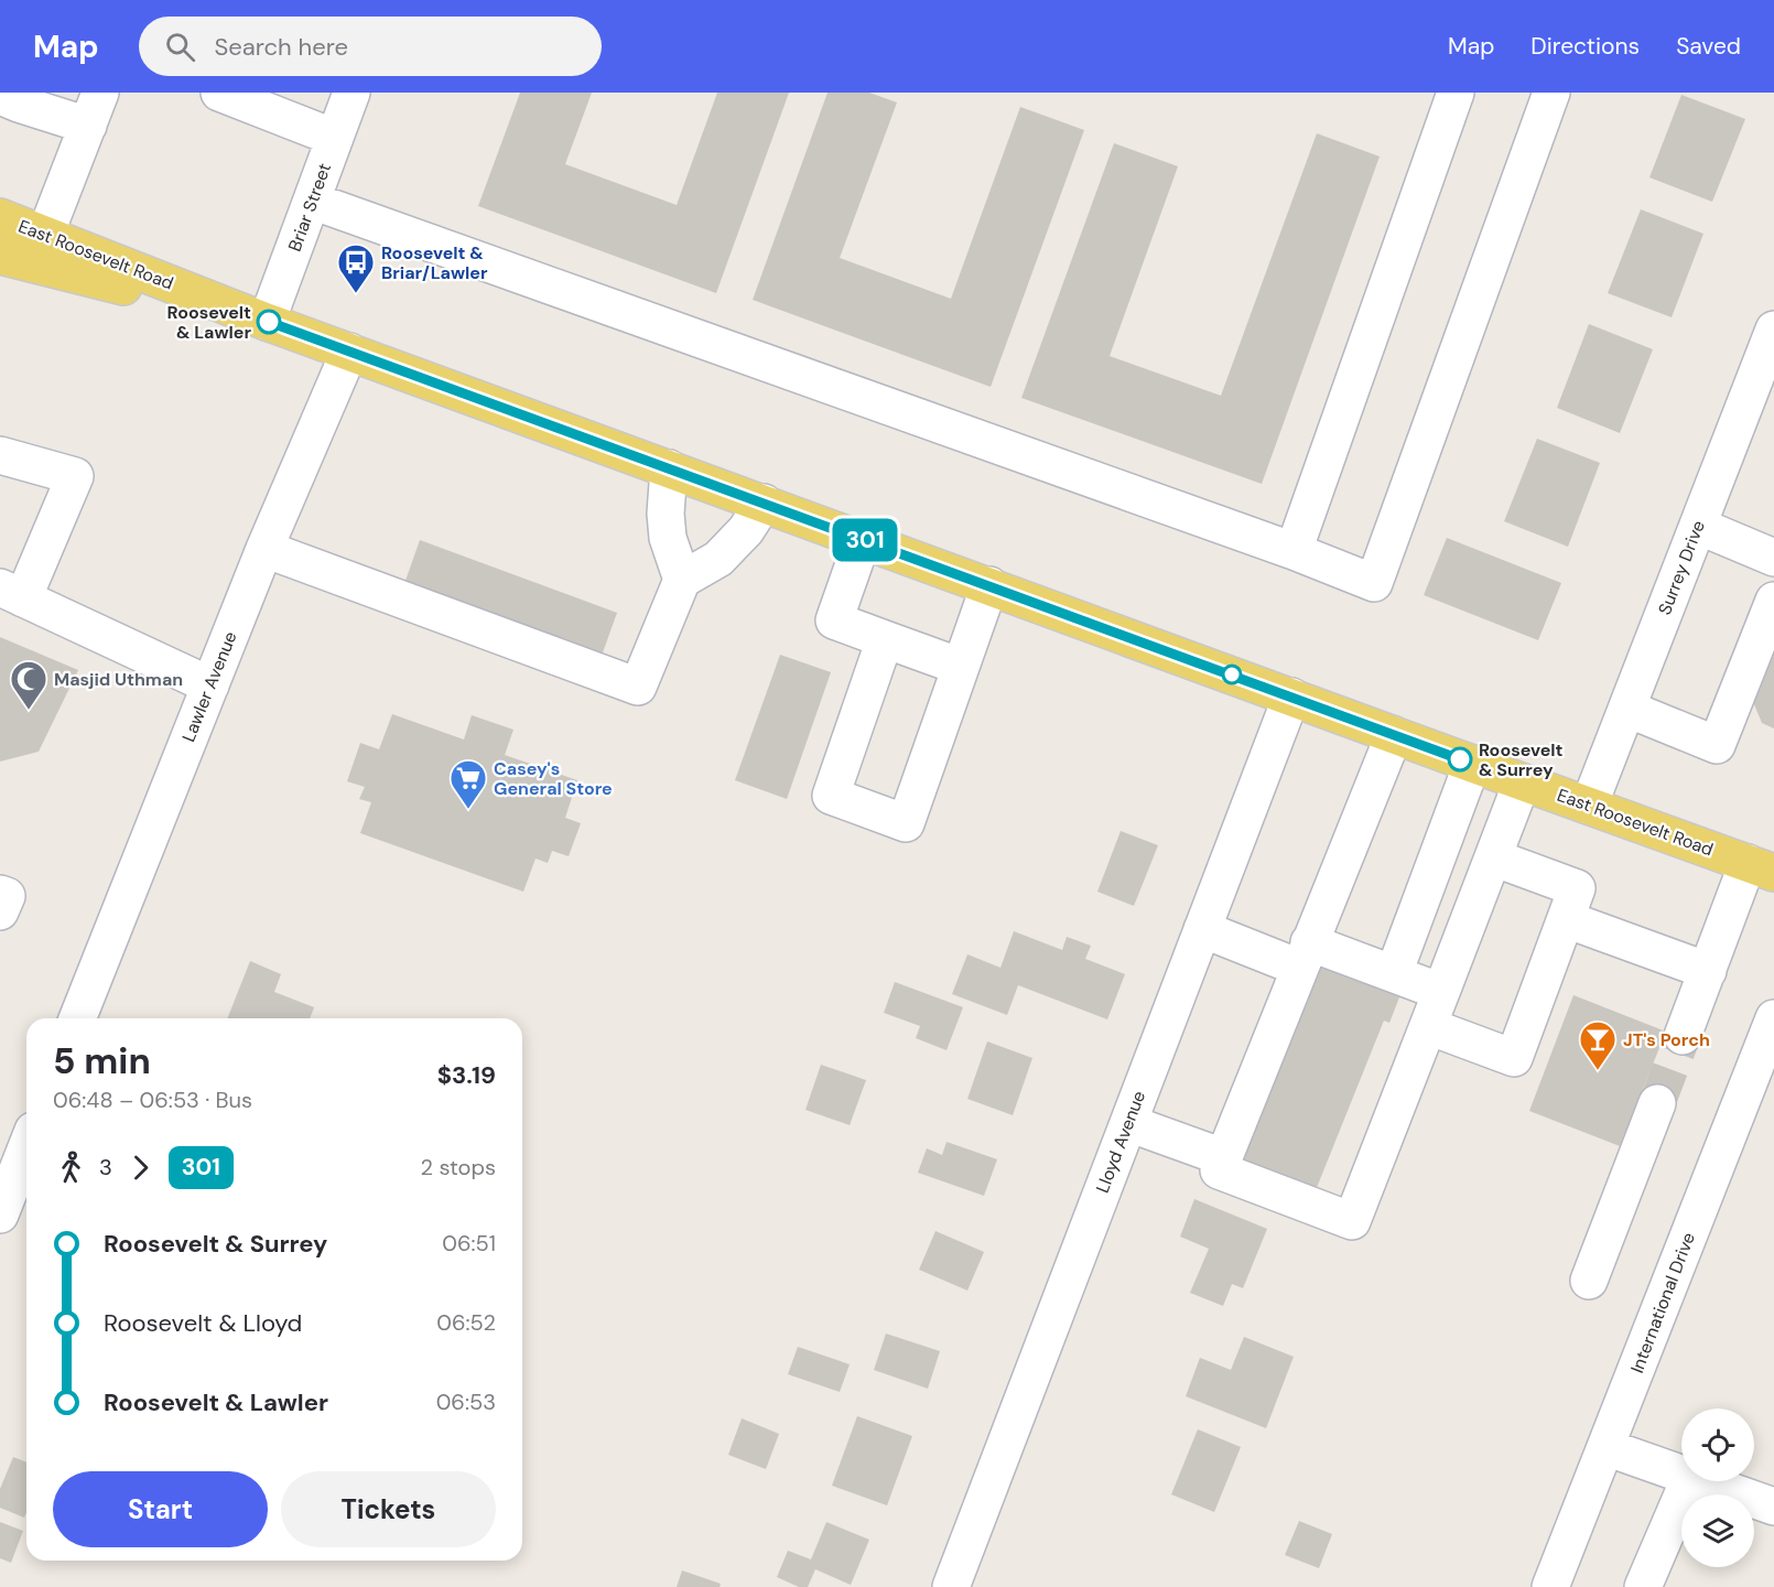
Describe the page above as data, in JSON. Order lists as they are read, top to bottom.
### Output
{
  "streets": {
    "main road": ["East Roosevelt Road"],
    "street": [
      "Briar Street",
      "Surrey Drive",
      "Lawler Avenue",
      "Lloyd Avenue",
      "International Drive"
    ]
  },
  "crossings": [
    ["Briar Street", "East Roosevelt Road"],
    ["East Roosevelt Road", "Surrey Drive"],
    ["East Roosevelt Road", "Lawler Avenue"],
    ["East Roosevelt Road", "Lloyd Avenue"]
  ],
  "places": {
    "bus stop": ["Roosevelt & Briar/Lawler"],
    "other": ["Roosevelt & Lawler", "Roosevelt & Surrey"],
    "mosque": ["Masjid Uthman"],
    "supermarket": ["Casey's General Store"],
    "bar": ["JT's Porch"]
  },
  "lines": ["bus line 301"],
  "page": {
    "header": "Map",
    "search": "Search here",
    "nav": ["Map", "Directions", "Saved"],
    "on_map": "301",
    "heading": ["5 min", "06:48 – 06:53 · Bus", "$3.19"],
    "legs": ["3", "301", "2 stops"],
    "list": [
      {
        "name": "Roosevelt & Surrey",
        "value": "06:51"
      },
      {
        "name": "Roosevelt & Lloyd",
        "value": "06:52"
      },
      {
        "name": "Roosevelt & Lawler",
        "value": "06:53"
      }
    ],
    "buttons": ["Start", "Tickets"]
  }
}
